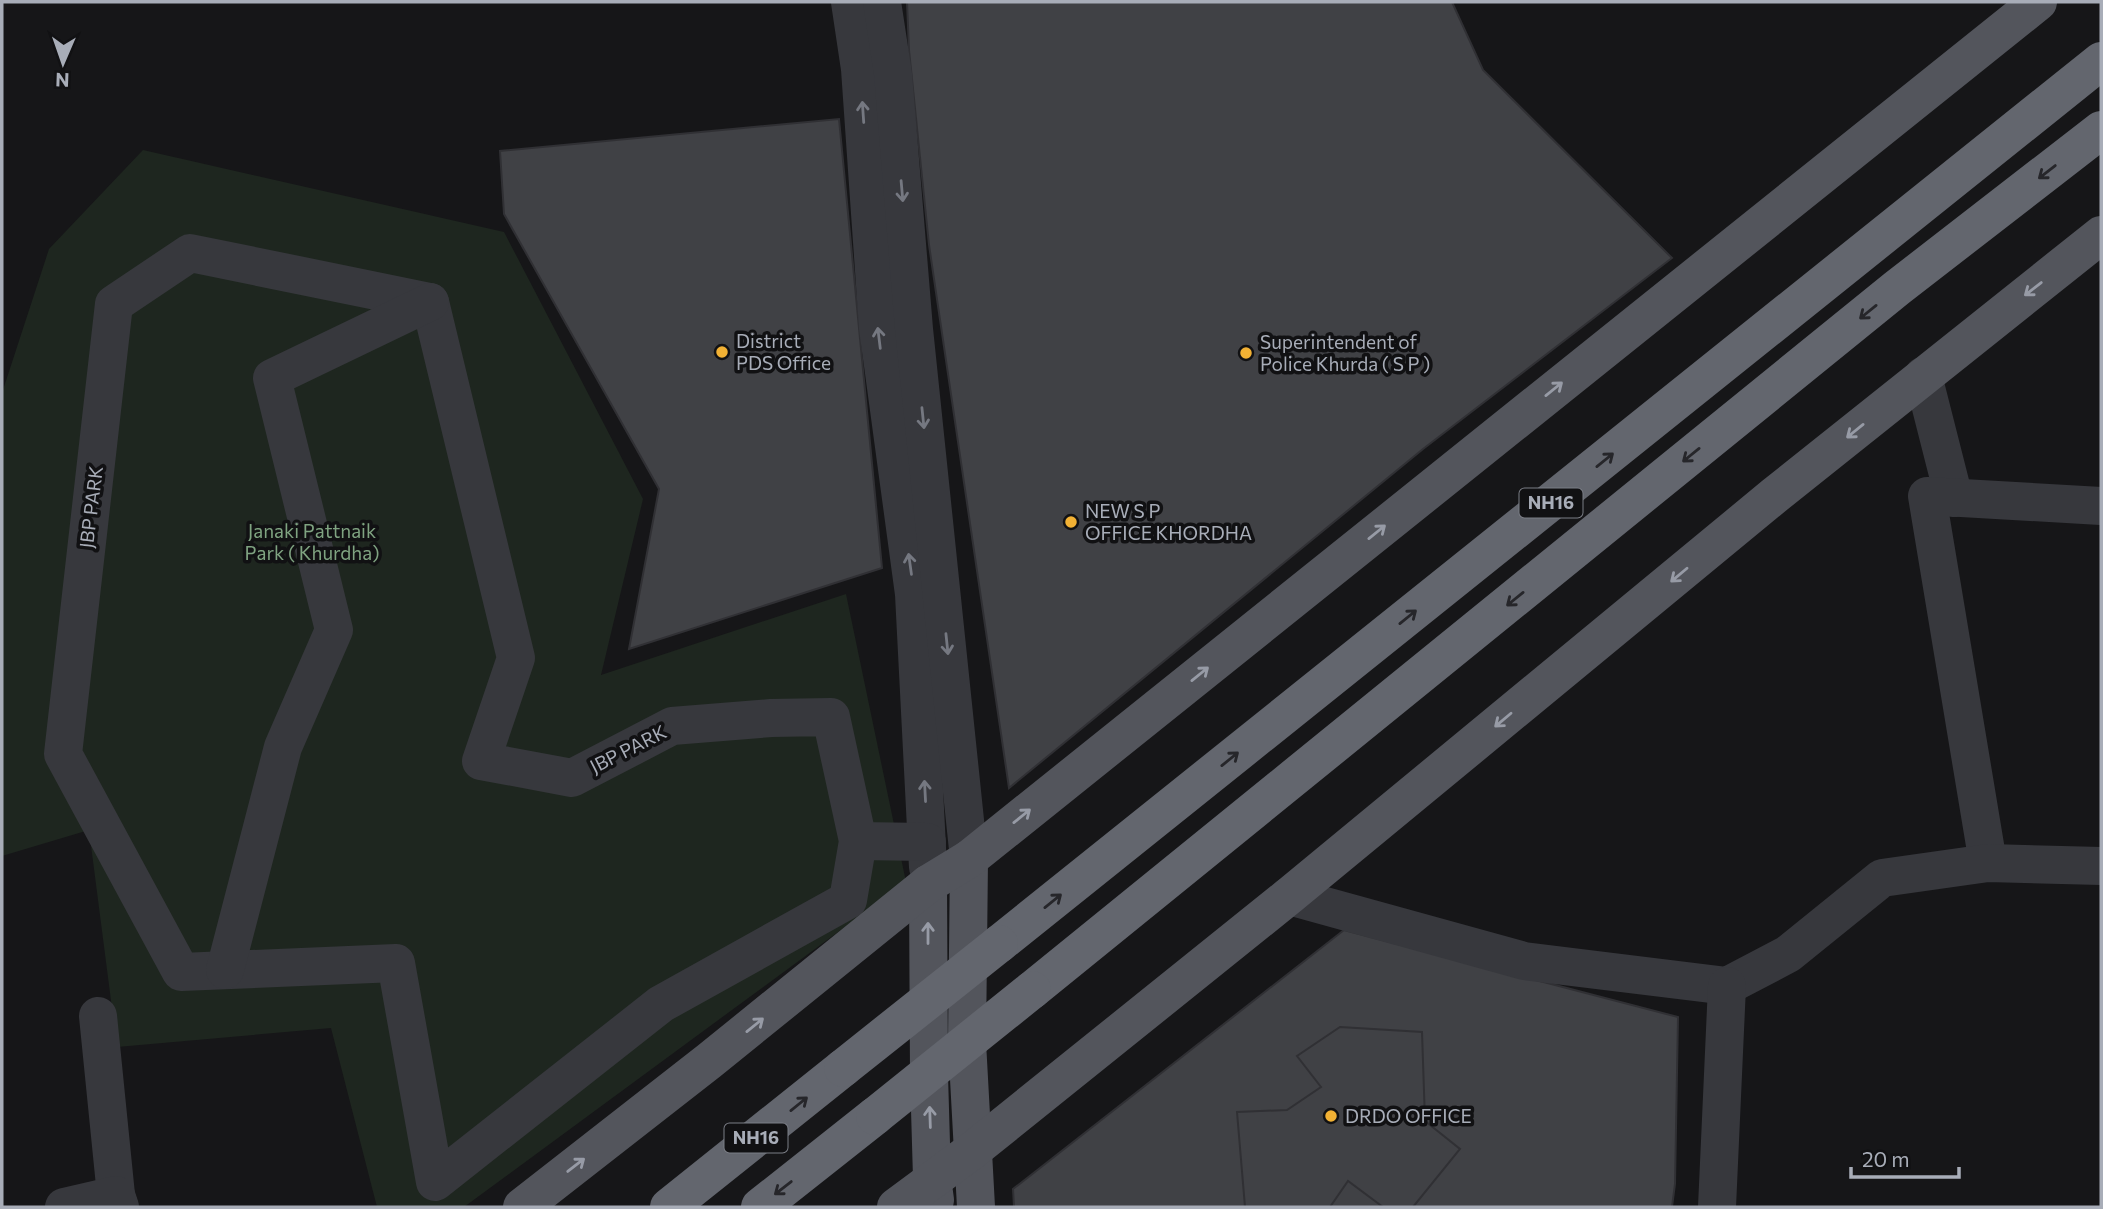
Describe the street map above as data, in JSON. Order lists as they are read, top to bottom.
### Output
{
  "streets": {
    "highway": ["NH16"],
    "street": ["JBP PARK"]
  },
  "parks": ["Janaki Pattnaik Park ( Khurdha)"],
  "places": [
    "District PDS Office",
    "Superintendent of Police Khurda ( S P )",
    "NEW S P OFFICE KHORDHA",
    "DRDO OFFICE"
  ],
  "scale_bar": "20 m",
  "north": "bottom"
}
